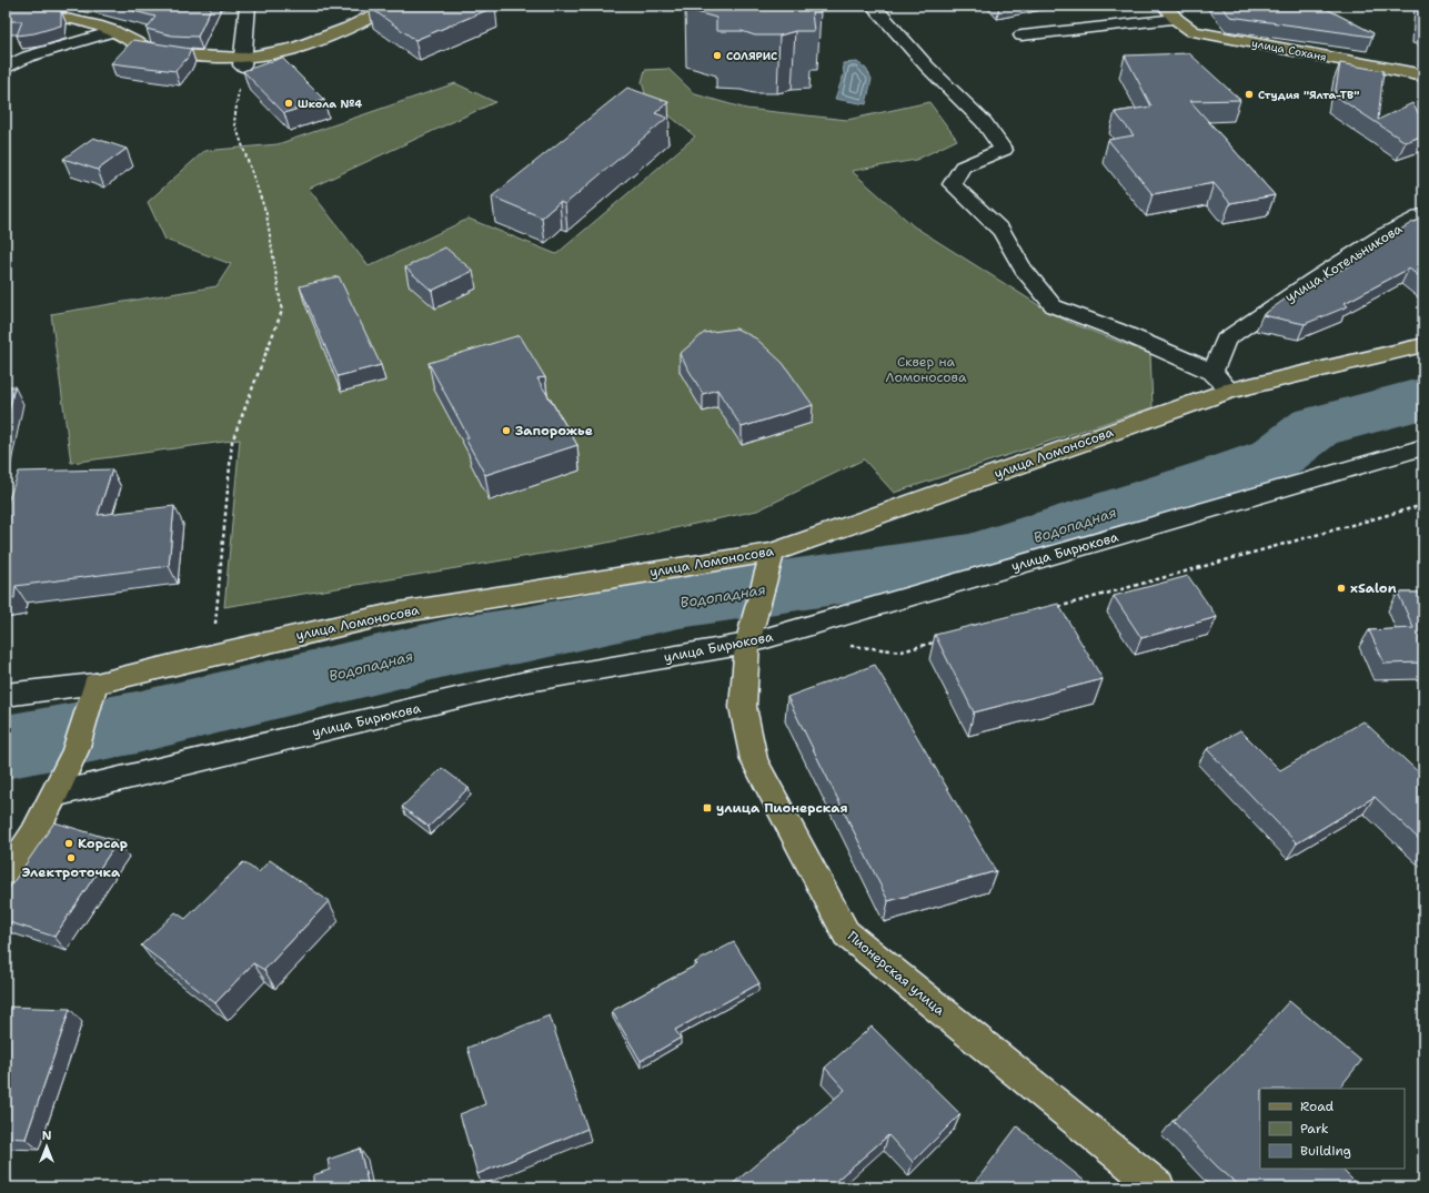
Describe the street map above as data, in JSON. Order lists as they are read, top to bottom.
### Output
{
  "streets": {
    "main road": ["улица Соханя", "улица Ломоносова", "Пионерская улица"],
    "street": ["улица Котельникова", "улица Бирюкова"]
  },
  "crossings": [
    ["улица Ломоносова", "Пионерская улица"],
    ["улица Бирюкова", "Пионерская улица"]
  ],
  "water": ["Водопадная"],
  "parks": ["Сквер на Ломоносова"],
  "places": {
    "other": [
      "СОЛЯРИС",
      "Студия \"Ялта-ТВ\"",
      "Школа №4",
      "Запорожье",
      "xSalon",
      "Корсар",
      "Электроточка"
    ],
    "transit": ["улица Пионерская"]
  },
  "legend": ["Road", "Park", "Building"],
  "north": "top"
}
